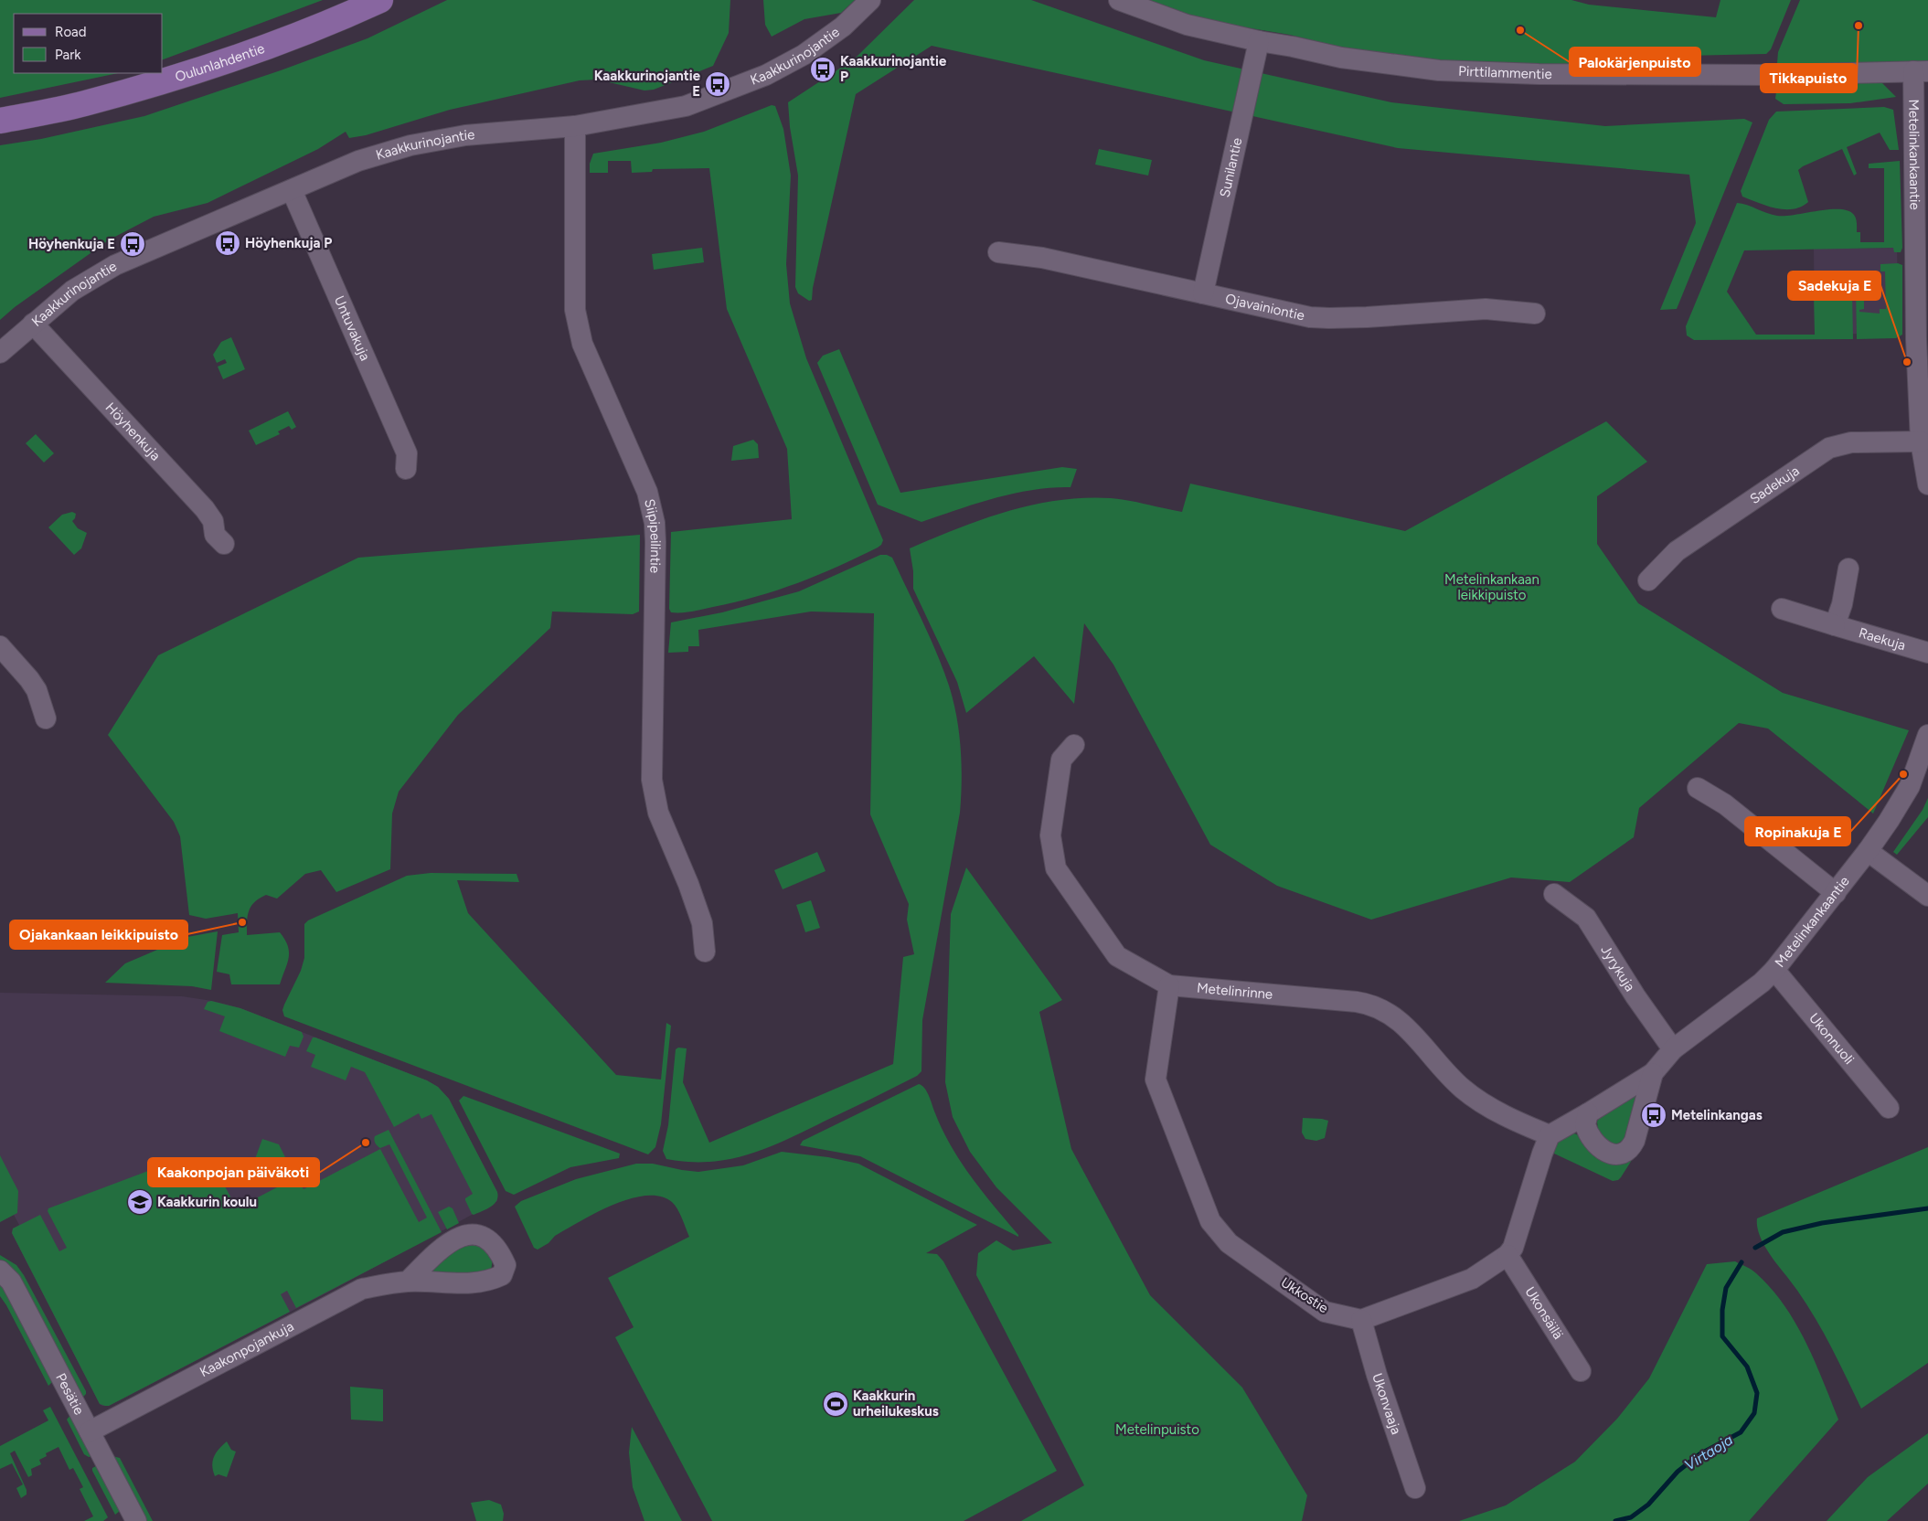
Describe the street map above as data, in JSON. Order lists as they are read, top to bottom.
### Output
{
  "streets": {
    "main road": ["Oulunlahdentie"],
    "street": [
      "Kaakkurinojantie",
      "Pirttilammentie",
      "Metelinkankaantie",
      "Sunilantie",
      "Ojavainiontie",
      "Untuvakuja",
      "Höyhenkuja",
      "Sadekuja",
      "Siipipeilintie",
      "Raekuja",
      "Jyrykuja",
      "Metelinrinne",
      "Ukonnuoli",
      "Ukkostie",
      "Ukonsäilä",
      "Kaakonpojankuja",
      "Pesätie",
      "Ukonvaaja"
    ]
  },
  "crossings": [
    ["Kaakkurinojantie", "Untuvakuja"],
    ["Kaakkurinojantie", "Höyhenkuja"],
    ["Kaakkurinojantie", "Siipipeilintie"],
    ["Pirttilammentie", "Metelinkankaantie"],
    ["Pirttilammentie", "Sunilantie"],
    ["Metelinkankaantie", "Sadekuja"],
    ["Metelinkankaantie", "Jyrykuja"],
    ["Metelinkankaantie", "Ukonnuoli"],
    ["Sunilantie", "Ojavainiontie"],
    ["Metelinrinne", "Ukkostie"],
    ["Ukkostie", "Ukonvaaja"],
    ["Kaakonpojankuja", "Pesätie"]
  ],
  "water": ["Virtaoja"],
  "parks": ["Metelinkankaan leikkipuisto", "Metelinpuisto"],
  "places": {
    "other": [
      "Tikkapuisto",
      "Palokärjenpuisto",
      "Sadekuja E",
      "Ropinakuja E",
      "Ojakankaan leikkipuisto",
      "Kaakonpojan päiväkoti"
    ],
    "bus stop": [
      "Kaakkurinojantie P",
      "Kaakkurinojantie E",
      "Höyhenkuja P",
      "Höyhenkuja E",
      "Metelinkangas"
    ],
    "school or university": ["Kaakkurin koulu"],
    "sports": ["Kaakkurin urheilukeskus"]
  },
  "legend": ["Road", "Park"]
}
